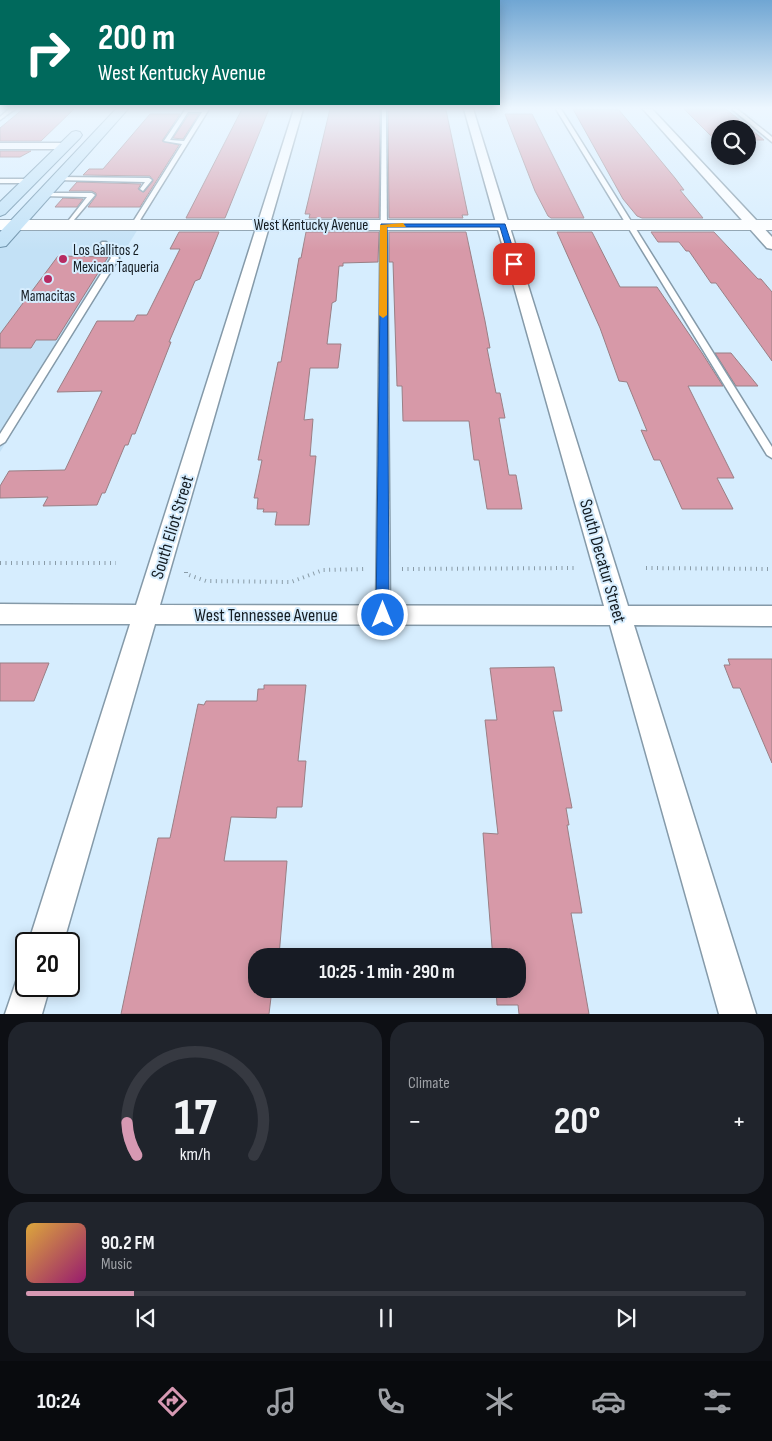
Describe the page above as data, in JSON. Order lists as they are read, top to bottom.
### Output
{
  "streets": {
    "street": [
      "West Kentucky Avenue",
      "South Eliot Street",
      "South Decatur Street",
      "West Tennessee Avenue"
    ]
  },
  "crossings": [
    ["West Kentucky Avenue", "South Eliot Street"],
    ["West Kentucky Avenue", "South Decatur Street"],
    ["South Eliot Street", "West Tennessee Avenue"],
    ["South Decatur Street", "West Tennessee Avenue"]
  ],
  "places": ["Los Gallitos 2 Mexican Taqueria", "Mamacitas"],
  "page": {
    "turn": ["200 m", "West Kentucky Avenue"],
    "limit": "20",
    "trip": "10:25 · 1 min · 290 m",
    "tile": "Climate",
    "heat": ["−", "20°", "+"],
    "song": ["90.2 FM", "Music"],
    "tabs": "10:24",
    "gauge": ["17", "km/h"]
  }
}
